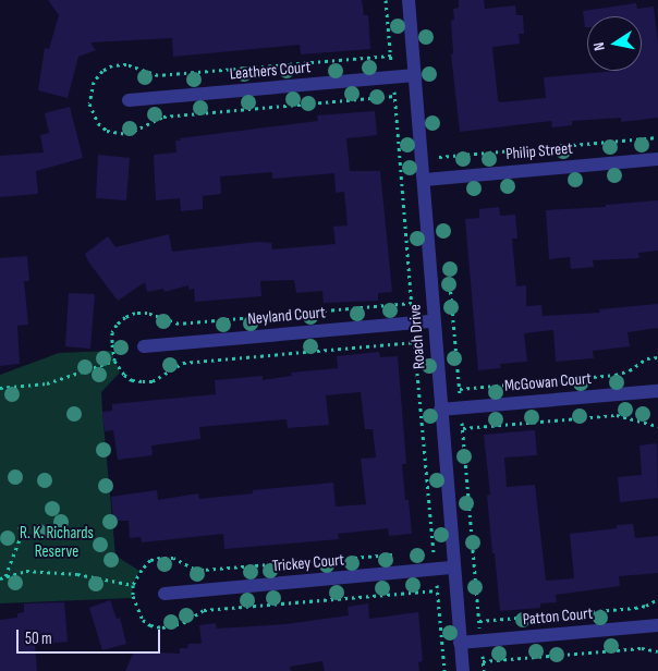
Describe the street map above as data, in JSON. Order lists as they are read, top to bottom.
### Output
{
  "streets": {
    "street": [
      "Leathers Court",
      "Philip Street",
      "Neyland Court",
      "Roach Drive",
      "McGowan Court",
      "Trickey Court",
      "Patton Court"
    ]
  },
  "crossings": [
    ["Leathers Court", "Roach Drive"],
    ["Philip Street", "Roach Drive"],
    ["Neyland Court", "Roach Drive"],
    ["Roach Drive", "McGowan Court"],
    ["Roach Drive", "Trickey Court"],
    ["Roach Drive", "Patton Court"]
  ],
  "parks": ["R. K. Richards Reserve"],
  "scale_bar": "50 m",
  "north": "left"
}
